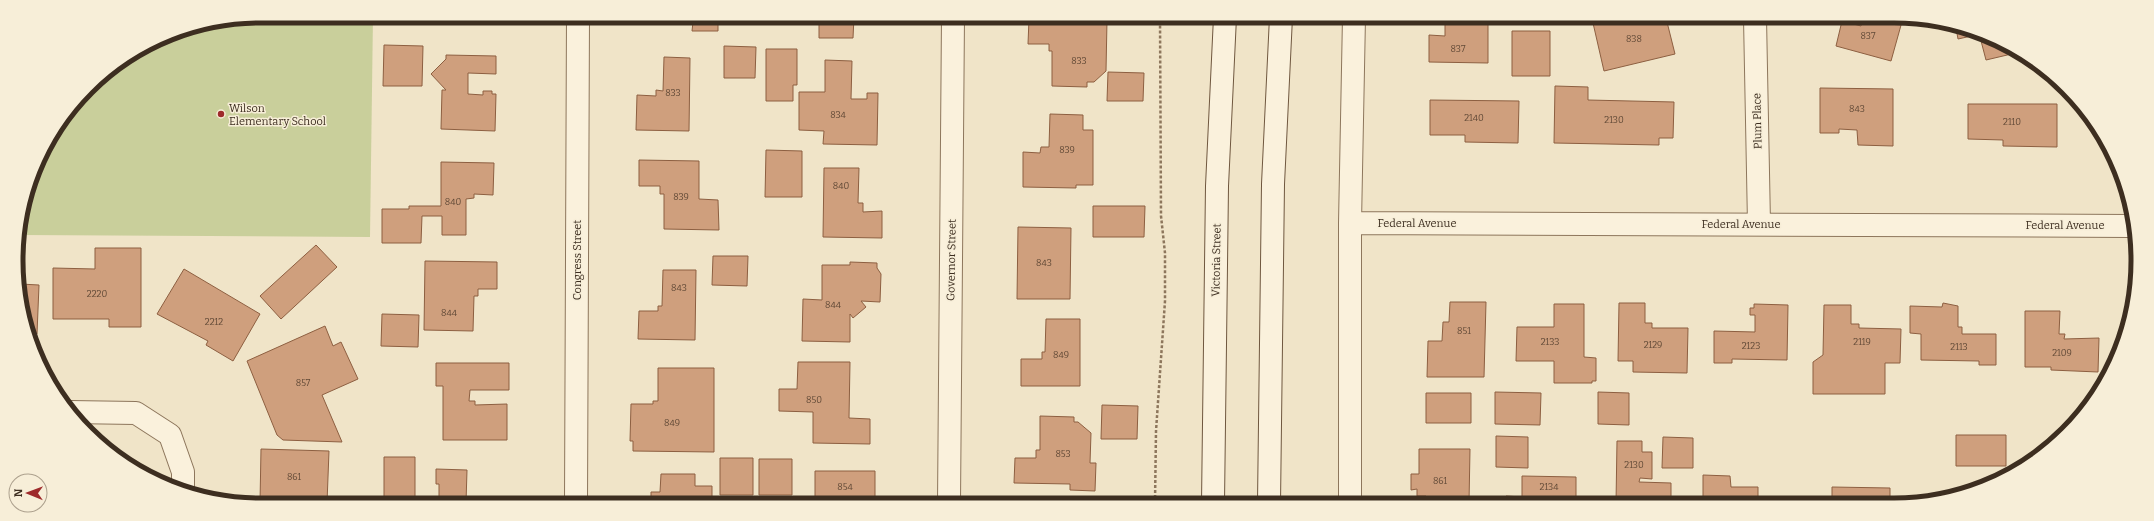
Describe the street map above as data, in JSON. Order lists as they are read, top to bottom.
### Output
{
  "streets": {
    "street": [
      "Plum Place",
      "Federal Avenue",
      "Congress Street",
      "Governor Street",
      "Victoria Street"
    ]
  },
  "crossings": [
    ["Plum Place", "Federal Avenue"]
  ],
  "places": ["Wilson Elementary School"],
  "house_numbers": [
    "837",
    "838",
    "837",
    "833",
    "833",
    "843",
    "834",
    "2140",
    "2130",
    "2110",
    "839",
    "840",
    "839",
    "840",
    "843",
    "843",
    "2220",
    "844",
    "844",
    "2212",
    "851",
    "2133",
    "2119",
    "2129",
    "2123",
    "2113",
    "2109",
    "849",
    "857",
    "850",
    "849",
    "853",
    "2130",
    "861",
    "861",
    "854",
    "2134"
  ],
  "north": "left"
}
